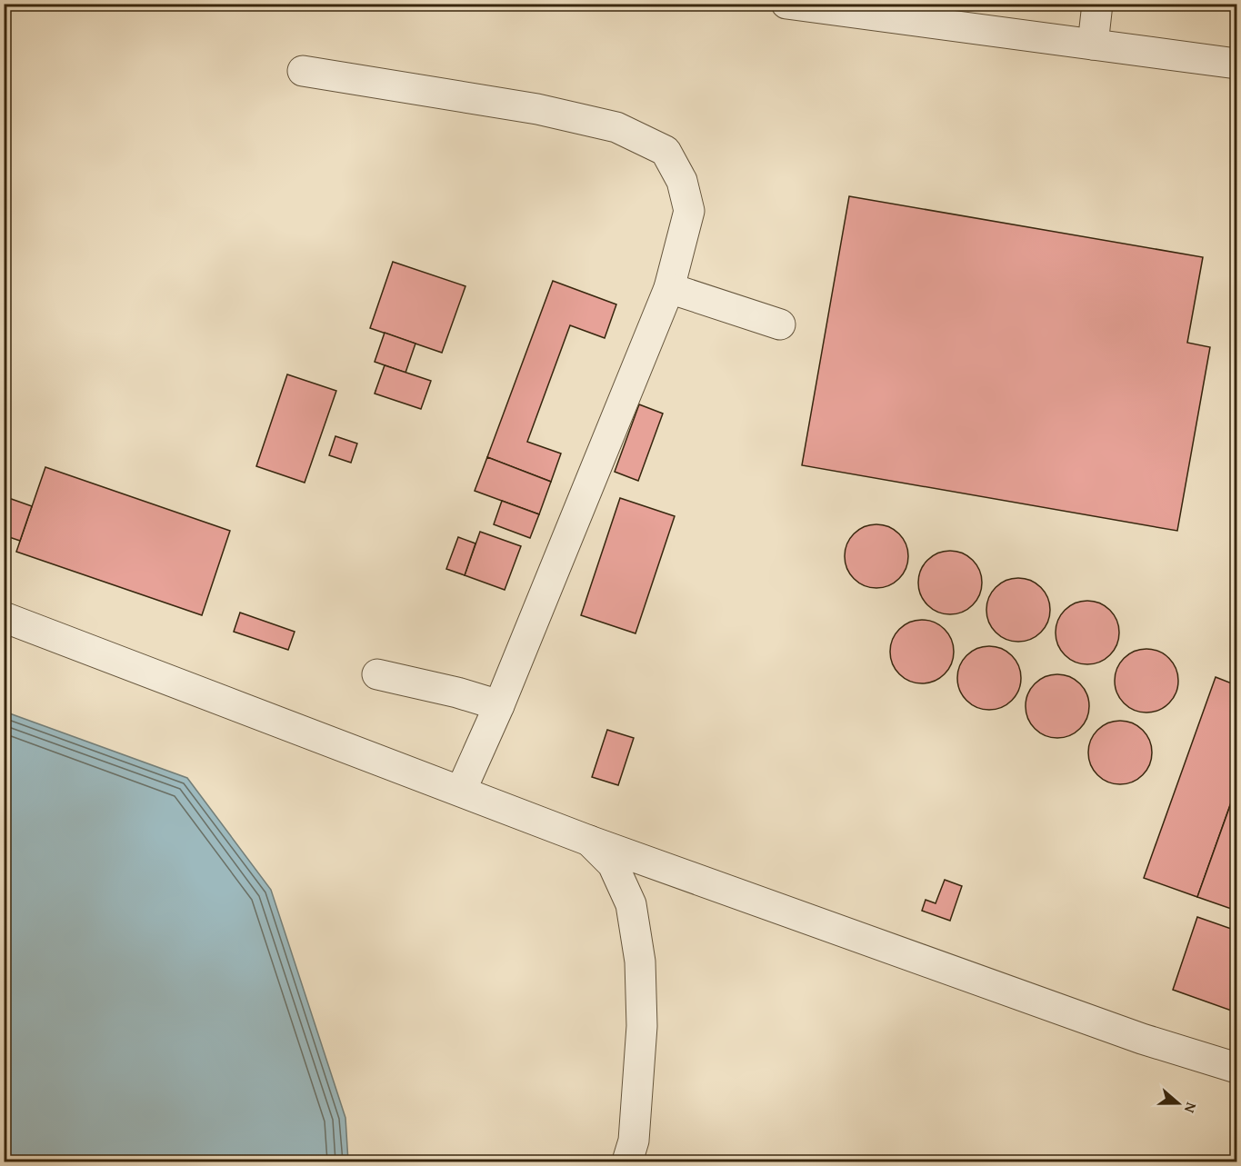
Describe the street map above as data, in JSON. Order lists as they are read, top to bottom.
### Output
{
  "north": "right"
}
